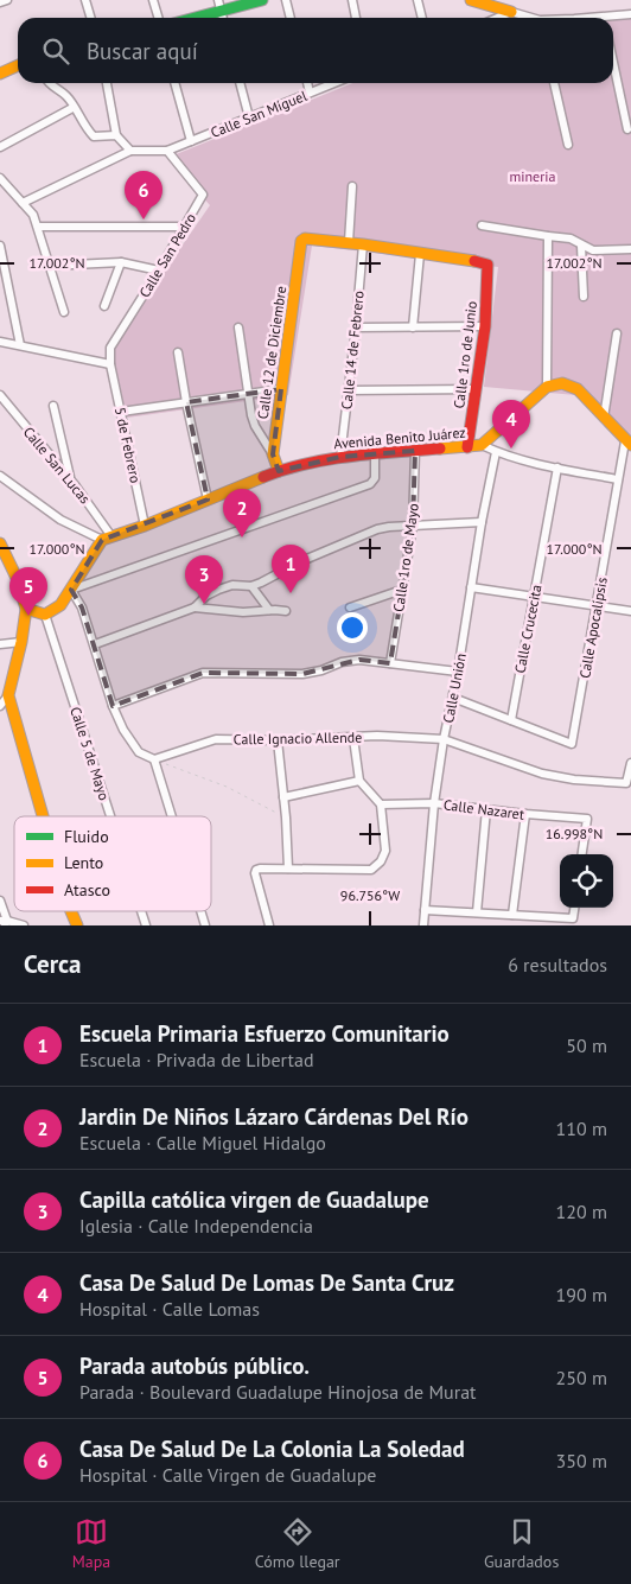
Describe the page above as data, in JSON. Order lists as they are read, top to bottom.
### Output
{
  "streets": {
    "street": [
      "Calle San Miguel",
      "Calle San Pedro",
      "Calle 14 de Febrero",
      "Calle 12 de Diciembre",
      "Calle 1ro de Junio",
      "Avenida Benito Juárez",
      "5 de Febrero",
      "Calle San Lucas",
      "Calle 1ro de Mayo",
      "Calle Apocalipsis",
      "Calle Crucecita",
      "Calle Unión",
      "Calle Ignacio Allende",
      "Calle 5 de Mayo",
      "Calle Nazaret"
    ]
  },
  "crossings": [
    ["Calle San Miguel", "Calle San Pedro"],
    ["Calle San Pedro", "5 de Febrero"],
    ["Calle 14 de Febrero", "Avenida Benito Juárez"],
    ["Calle 12 de Diciembre", "Avenida Benito Juárez"],
    ["Calle 1ro de Junio", "Avenida Benito Juárez"],
    ["Avenida Benito Juárez", "5 de Febrero"],
    ["Avenida Benito Juárez", "Calle San Lucas"],
    ["Avenida Benito Juárez", "Calle 1ro de Mayo"],
    ["Calle Apocalipsis", "Calle Crucecita"],
    ["Calle Unión", "Calle Ignacio Allende"],
    ["Calle Unión", "Calle Nazaret"]
  ],
  "parks": ["mineria"],
  "legend": ["Fluido", "Lento", "Atasco"],
  "page": {
    "search": "Buscar aquí",
    "pins": [
      "6",
      "4",
      "2",
      "1",
      "3",
      "5"
    ],
    "heading": ["Cerca", "6 resultados"],
    "list": [
      {
        "mark": "1",
        "name": "Escuela Primaria Esfuerzo Comunitario",
        "note": "Escuela · Privada de Libertad",
        "value": "50 m"
      },
      {
        "mark": "2",
        "name": "Jardin De Niños Lázaro Cárdenas Del Río",
        "note": "Escuela · Calle Miguel Hidalgo",
        "value": "110 m"
      },
      {
        "mark": "3",
        "name": "Capilla católica virgen de Guadalupe",
        "note": "Iglesia · Calle Independencia",
        "value": "120 m"
      },
      {
        "mark": "4",
        "name": "Casa De Salud De Lomas De Santa Cruz",
        "note": "Hospital · Calle Lomas",
        "value": "190 m"
      },
      {
        "mark": "5",
        "name": "Parada autobús público.",
        "note": "Parada · Boulevard Guadalupe Hinojosa de Murat",
        "value": "250 m"
      },
      {
        "mark": "6",
        "name": "Casa De Salud De La Colonia La Soledad",
        "note": "Hospital · Calle Virgen de Guadalupe",
        "value": "350 m"
      }
    ],
    "nav": ["Mapa", "Cómo llegar", "Guardados"]
  },
  "coordinates": [
    "17.002°N",
    "17.000°N",
    "16.998°N",
    "96.756°W"
  ]
}
